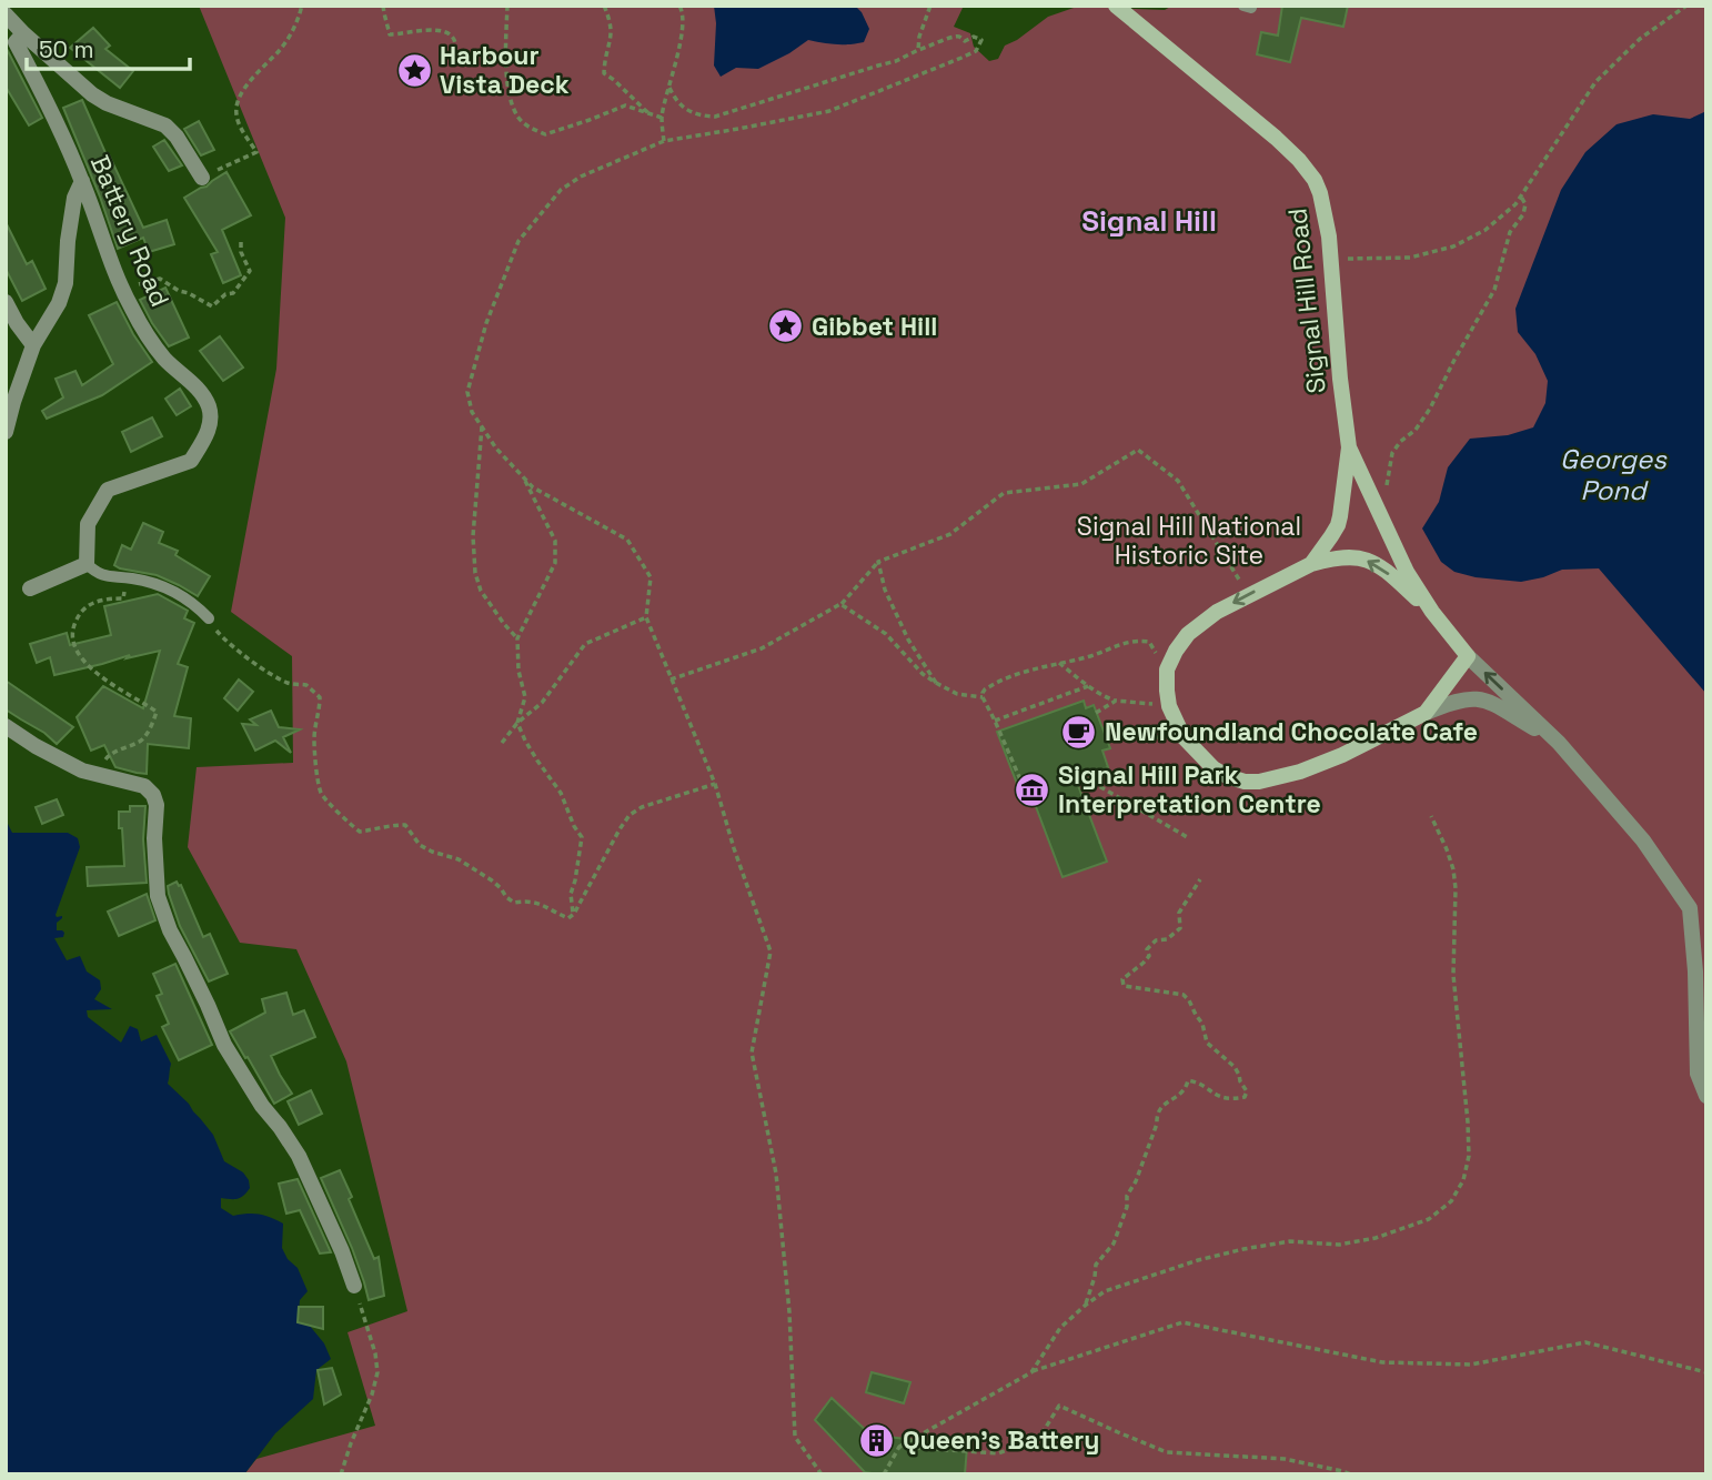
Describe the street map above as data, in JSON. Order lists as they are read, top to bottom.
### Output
{
  "streets": {
    "street": ["Battery Road", "Signal Hill Road"]
  },
  "districts": ["Signal Hill"],
  "water": ["Georges Pond"],
  "parks": ["Signal Hill National Historic Site"],
  "places": {
    "place": ["Harbour Vista Deck", "Gibbet Hill"],
    "cafe": ["Newfoundland Chocolate Cafe"],
    "museum": ["Signal Hill Park Interpretation Centre"],
    "building": ["Queen's Battery"]
  },
  "scale_bar": "50 m"
}
